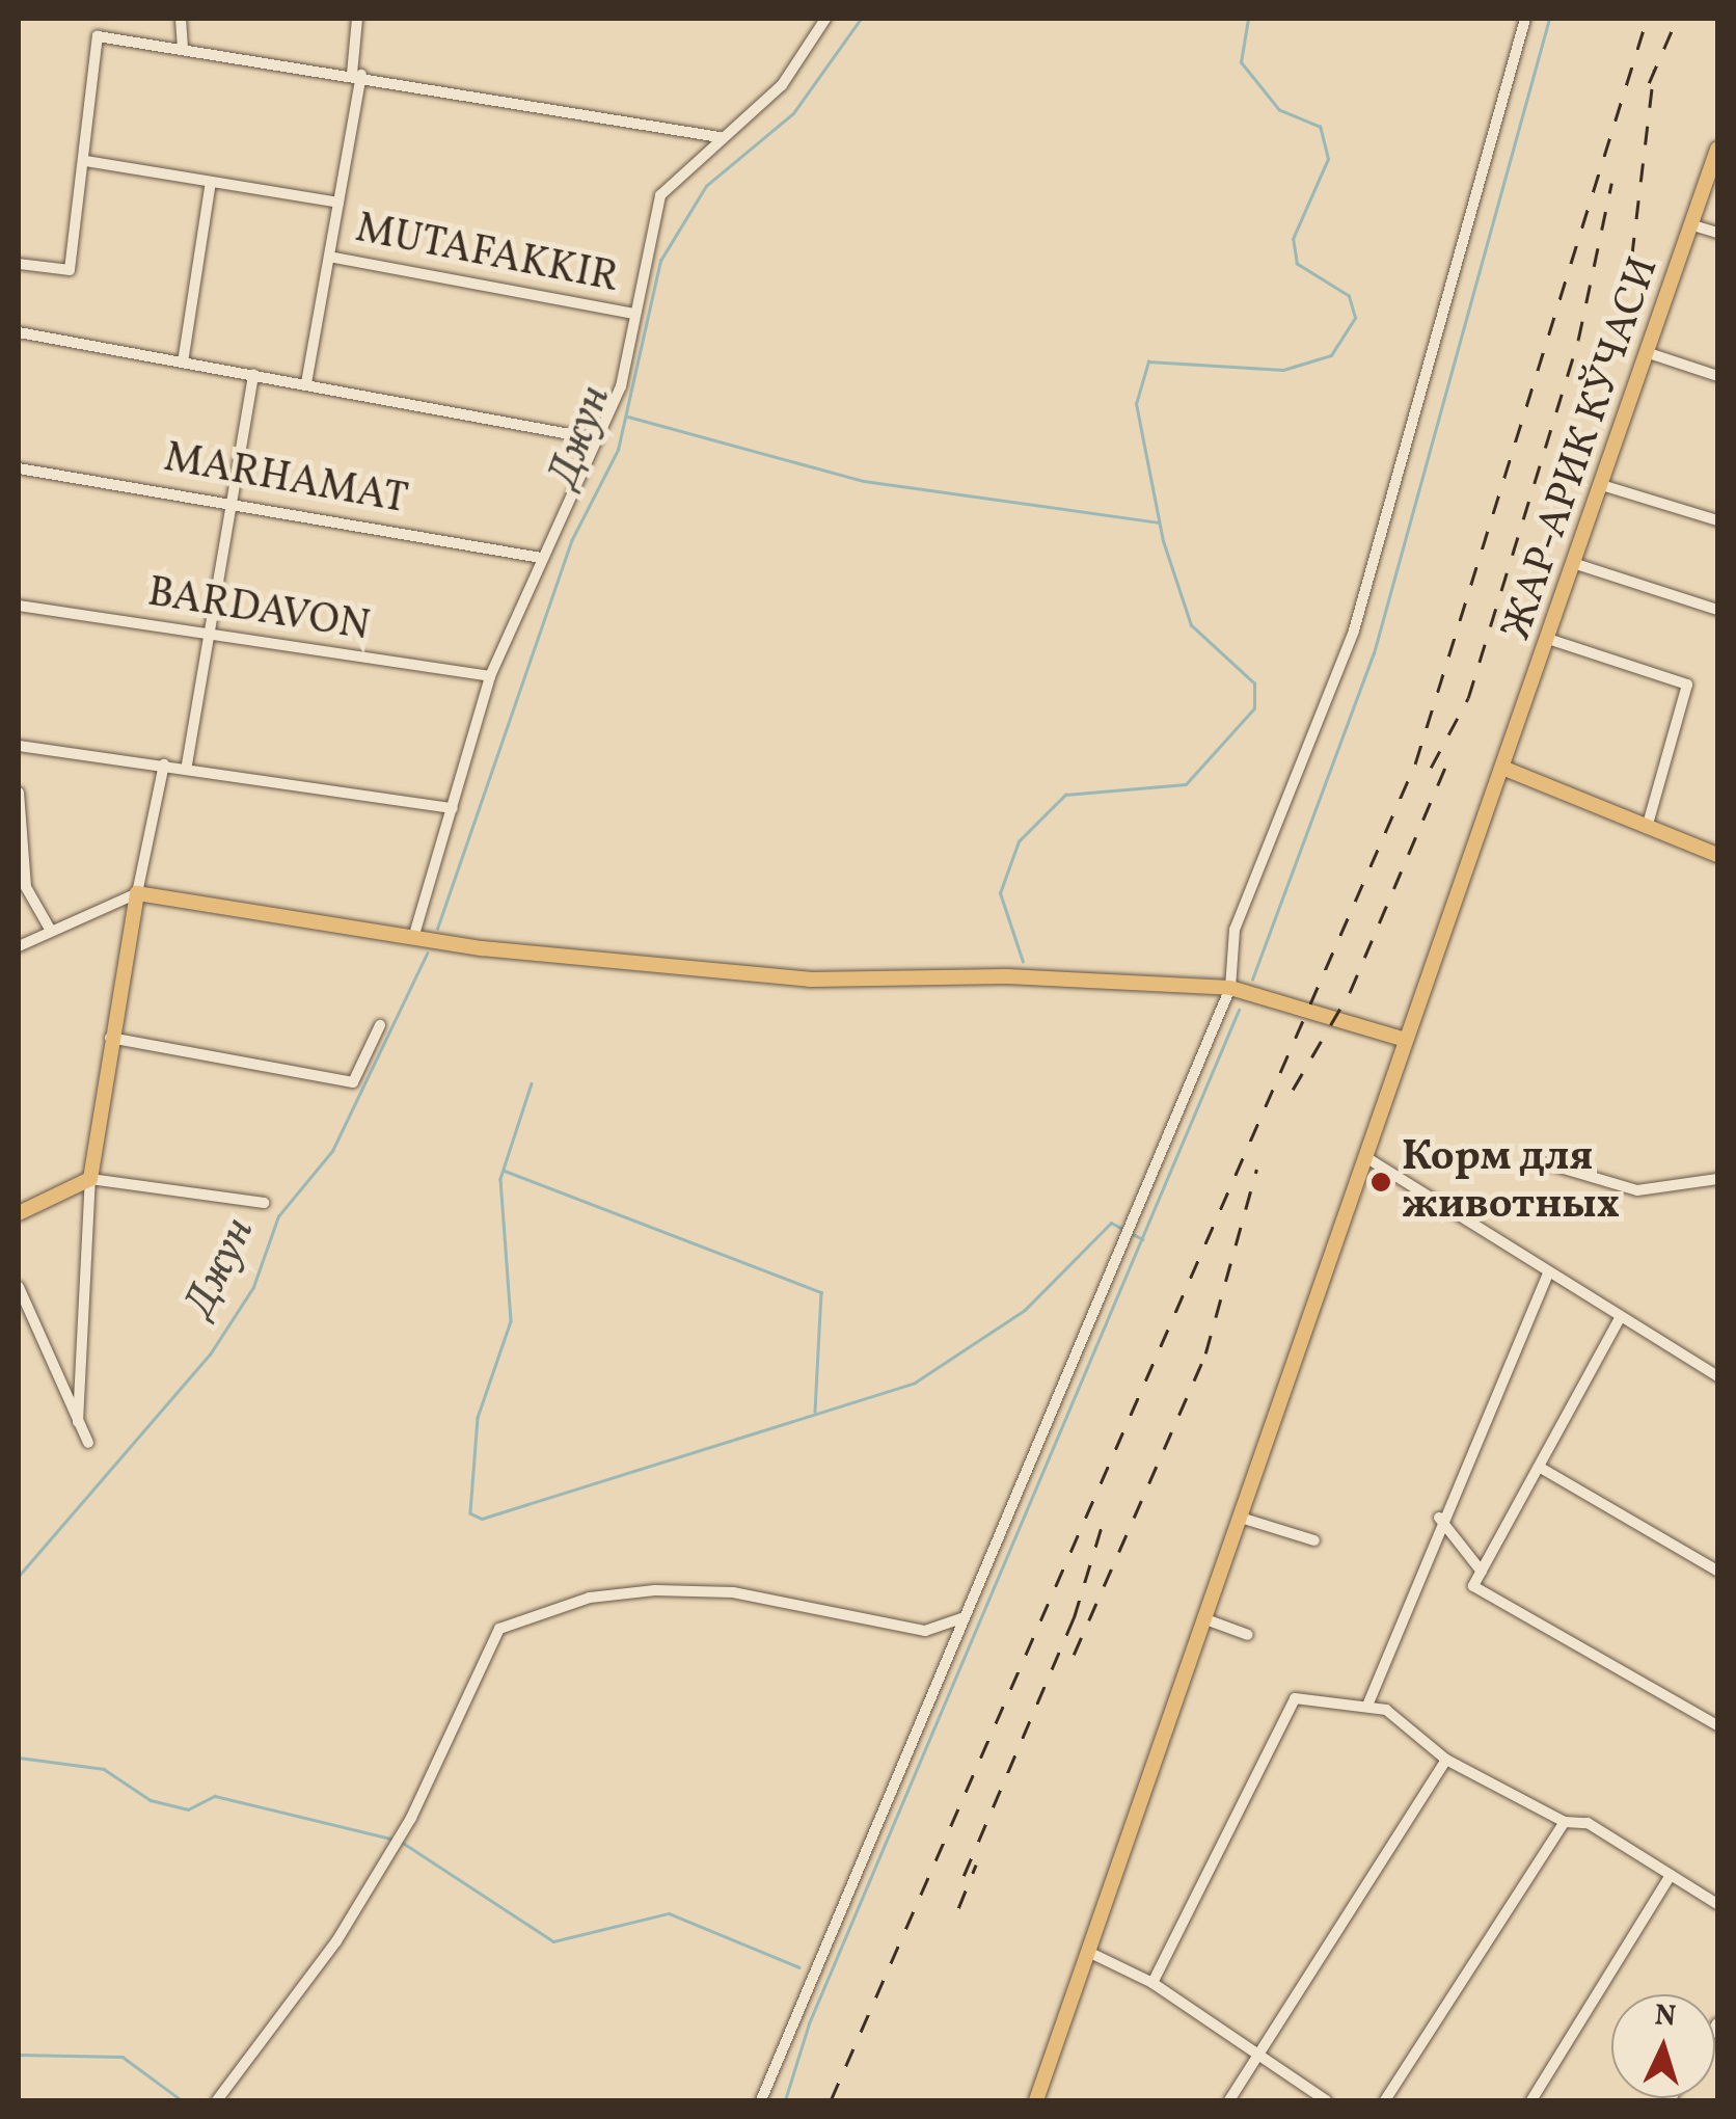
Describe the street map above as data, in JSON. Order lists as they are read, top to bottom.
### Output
{
  "streets": {
    "main road": ["ЖАР-АРИК КЎЧАСИ"],
    "street": ["MUTAFAKKIR", "MARHAMAT", "BARDAVON"]
  },
  "water": ["Джун"],
  "places": ["Корм для животных"],
  "north": "top"
}
